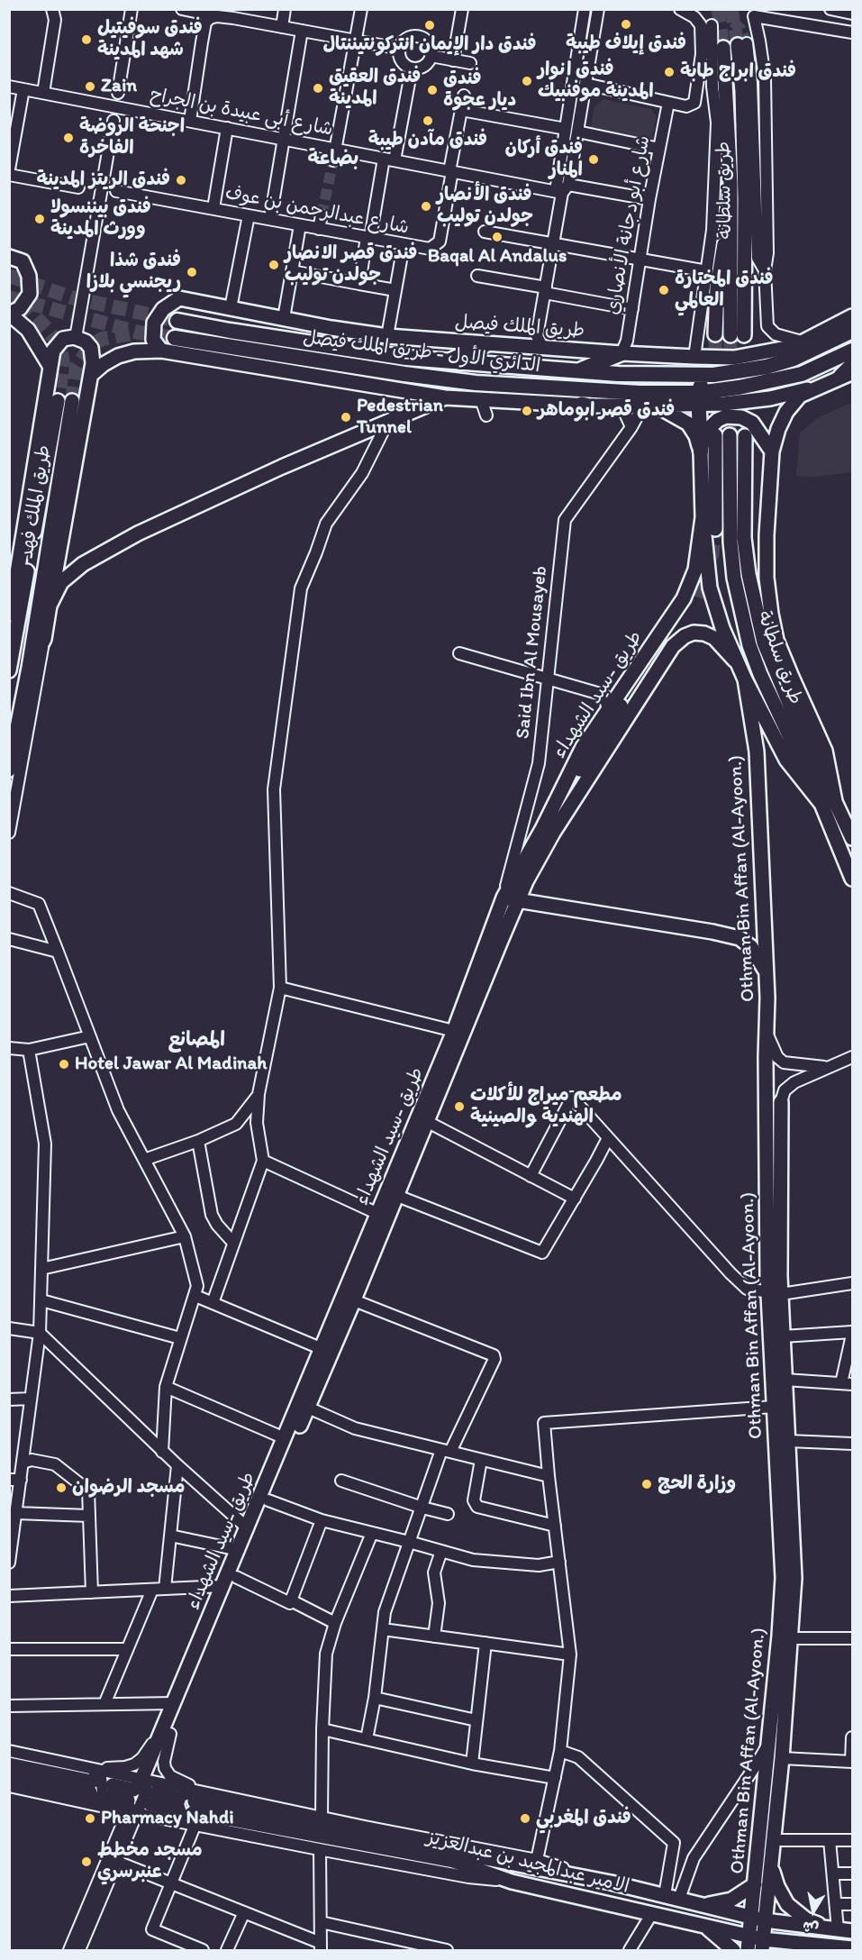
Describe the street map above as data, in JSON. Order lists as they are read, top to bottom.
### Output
{
  "streets": {
    "highway": ["الدائري الأول - طريق الملك فيصل"],
    "main road": [
      "طريق سلطانة",
      "طريق الملك فيصل",
      "طريق الملك فهد",
      "طريق -سيد الشهداء",
      "Othman Bin Affan (Al-Ayoon.)",
      "الامير عبدالمجيد بن عبدالعزيز"
    ],
    "street": [
      "شارع أبى عبيدة بن الجراح",
      "شارع عبدالرحمن بن عوف",
      "شارع أبو دجانة الأنصاري",
      "Said Ibn Al Mousayeb"
    ]
  },
  "crossings": [
    ["شارع أبى عبيدة بن الجراح", "شارع عبدالرحمن بن عوف"],
    ["شارع أبى عبيدة بن الجراح", "شارع أبو دجانة الأنصاري"],
    ["شارع أبو دجانة الأنصاري", "طريق الملك فيصل"],
    ["Said Ibn Al Mousayeb", "طريق -سيد الشهداء"],
    ["Othman Bin Affan (Al-Ayoon.)", "الامير عبدالمجيد بن عبدالعزيز"]
  ],
  "districts": ["بضاعة", "المصانع"],
  "places": [
    "فندق إيلاف طيبة",
    "فندق دار الإيمان انتركونتيننتال",
    "فندق سوفيتيل شهد المدينة",
    "فندق ابراج طابة",
    "فندق انوار المدينة موفنبيك",
    "Zain",
    "فندق العقيق المدينة",
    "فندق ديار عجوة",
    "فندق مآدن طيبة",
    "اجنحة الروضة الفاخرة",
    "فندق أركان المنار",
    "فندق الريتز المدينة",
    "فندق الأنصار جولدن توليب",
    "فندق بيننسولا وورث المدينة",
    "Baqal Al Andalus",
    "فندق قصر الانصار جولدن توليب",
    "فندق شذا ريجنسي بلازا",
    "فندق المختارة العالمي",
    "فندق قصر ابوماهر",
    "Pedestrian Tunnel",
    "Hotel Jawar Al Madinah",
    "مطعم ميراج للأكلات الهندية والصينية",
    "وزارة الحج",
    "مسجد الرضوان",
    "Pharmacy Nahdi",
    "فندق المغربي",
    "مسجد مخطط عنبرسري"
  ],
  "north": "bottom"
}
